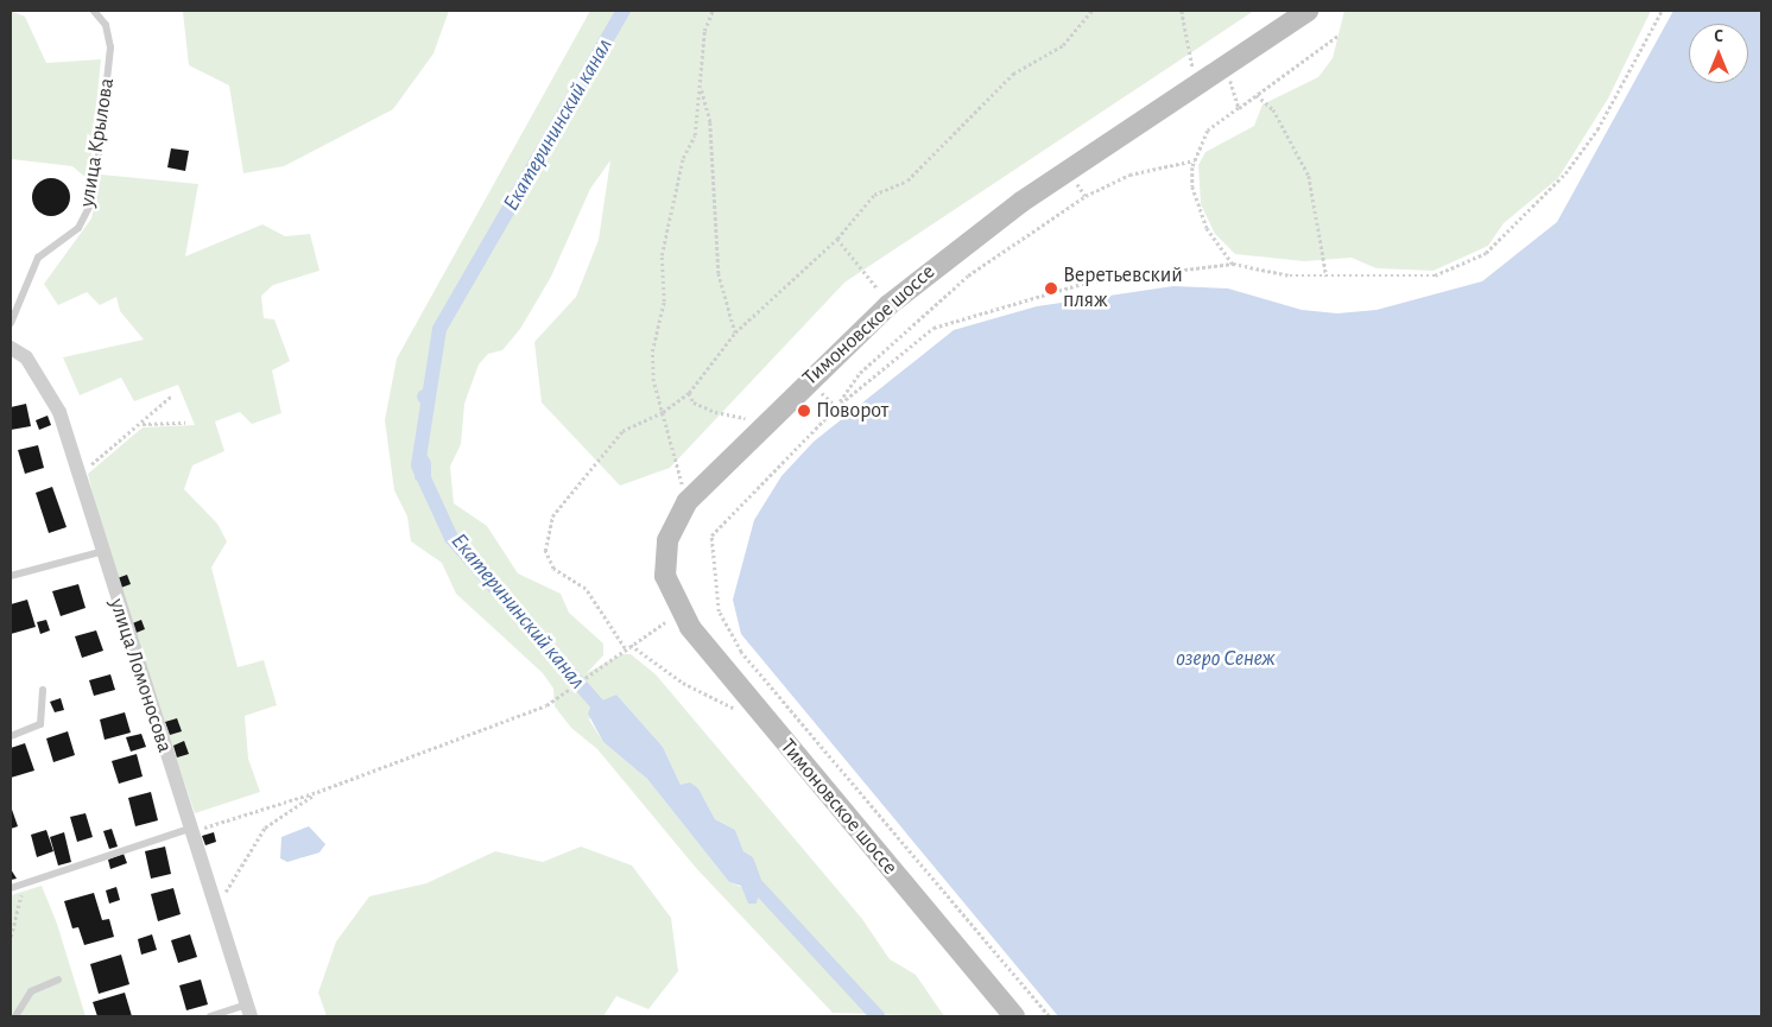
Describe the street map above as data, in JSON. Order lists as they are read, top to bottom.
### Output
{
  "streets": {
    "street": ["Тимоновское шоссе", "улица Ломоносова"],
    "lane": ["улица Крылова"]
  },
  "water": ["Екатерининский канал", "озеро Сенеж"],
  "places": ["Веретьевский пляж", "Поворот"],
  "north": "top"
}
